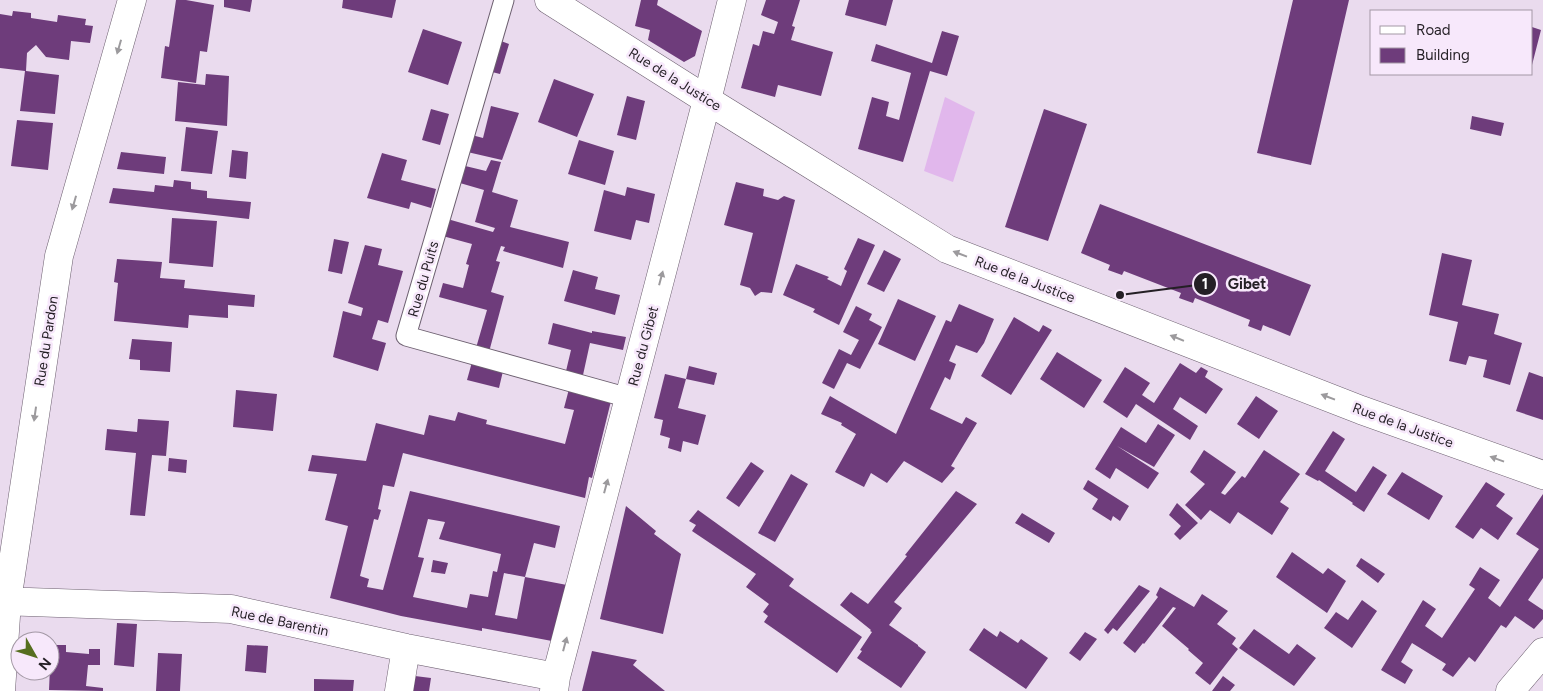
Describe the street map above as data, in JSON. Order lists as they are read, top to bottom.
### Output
{
  "streets": {
    "street": [
      "Rue de la Justice",
      "Rue du Pardon",
      "Rue du Gibet",
      "Rue de Barentin"
    ],
    "lane": ["Rue du Puits"]
  },
  "crossings": [
    ["Rue de la Justice", "Rue du Gibet"],
    ["Rue du Puits", "Rue du Gibet"],
    ["Rue du Pardon", "Rue de Barentin"],
    ["Rue du Gibet", "Rue de Barentin"]
  ],
  "one_way": ["Rue de la Justice", "Rue du Pardon", "Rue du Gibet"],
  "places": ["Gibet"],
  "legend": ["Road", "Building"],
  "north": "bottom right"
}
